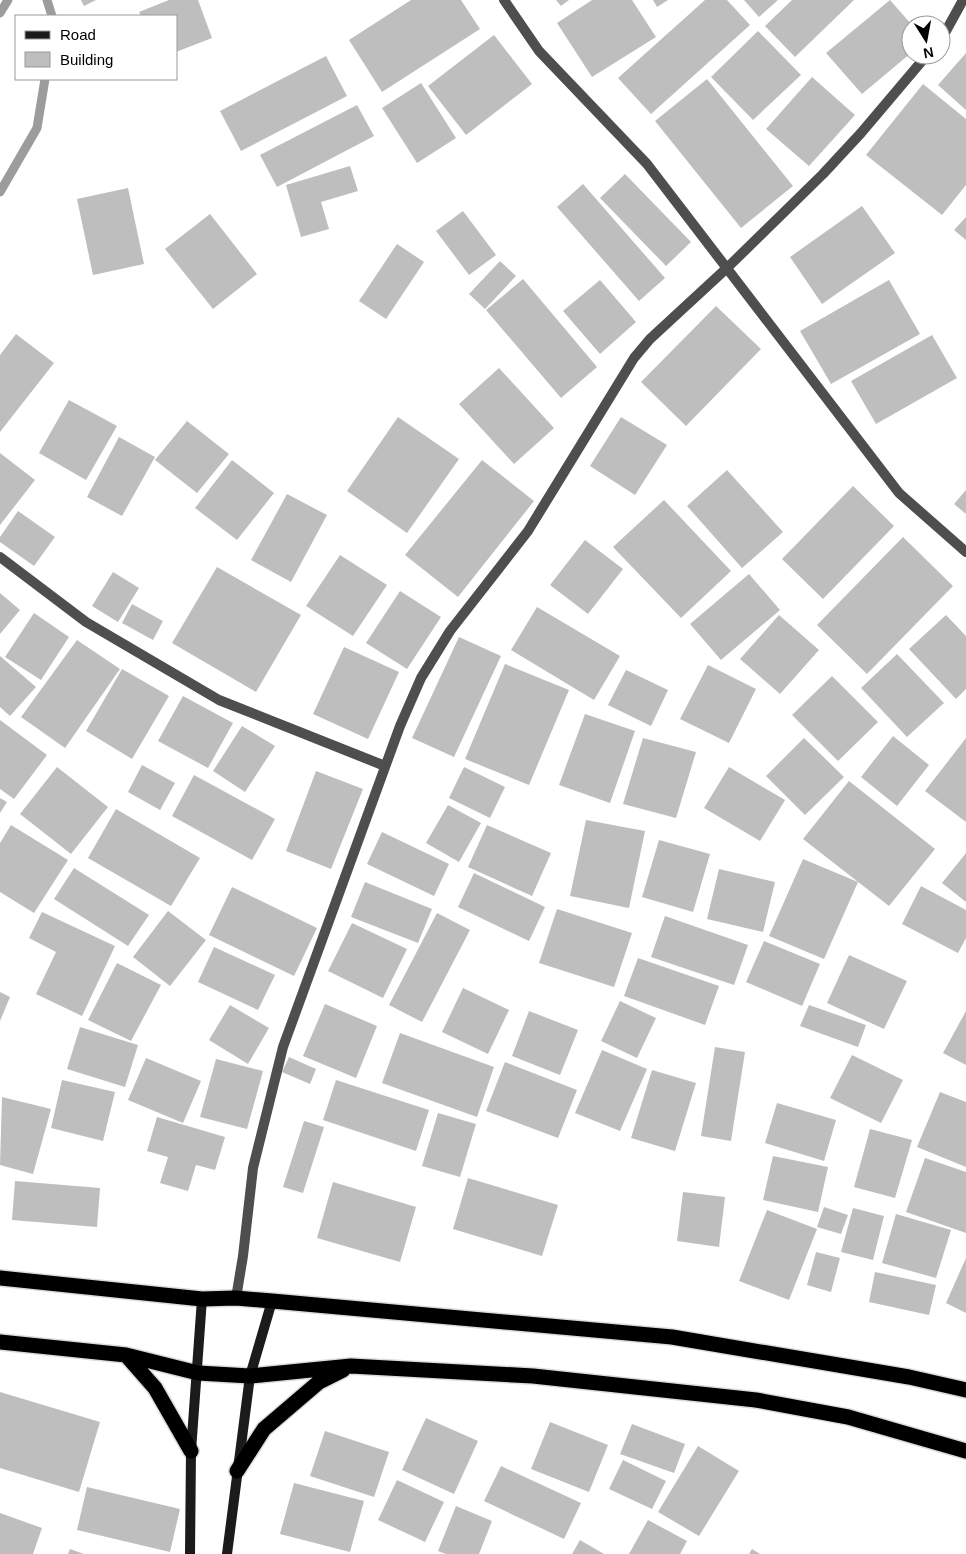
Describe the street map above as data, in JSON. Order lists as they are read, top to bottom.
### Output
{
  "legend": ["Road", "Building"],
  "north": "bottom"
}
